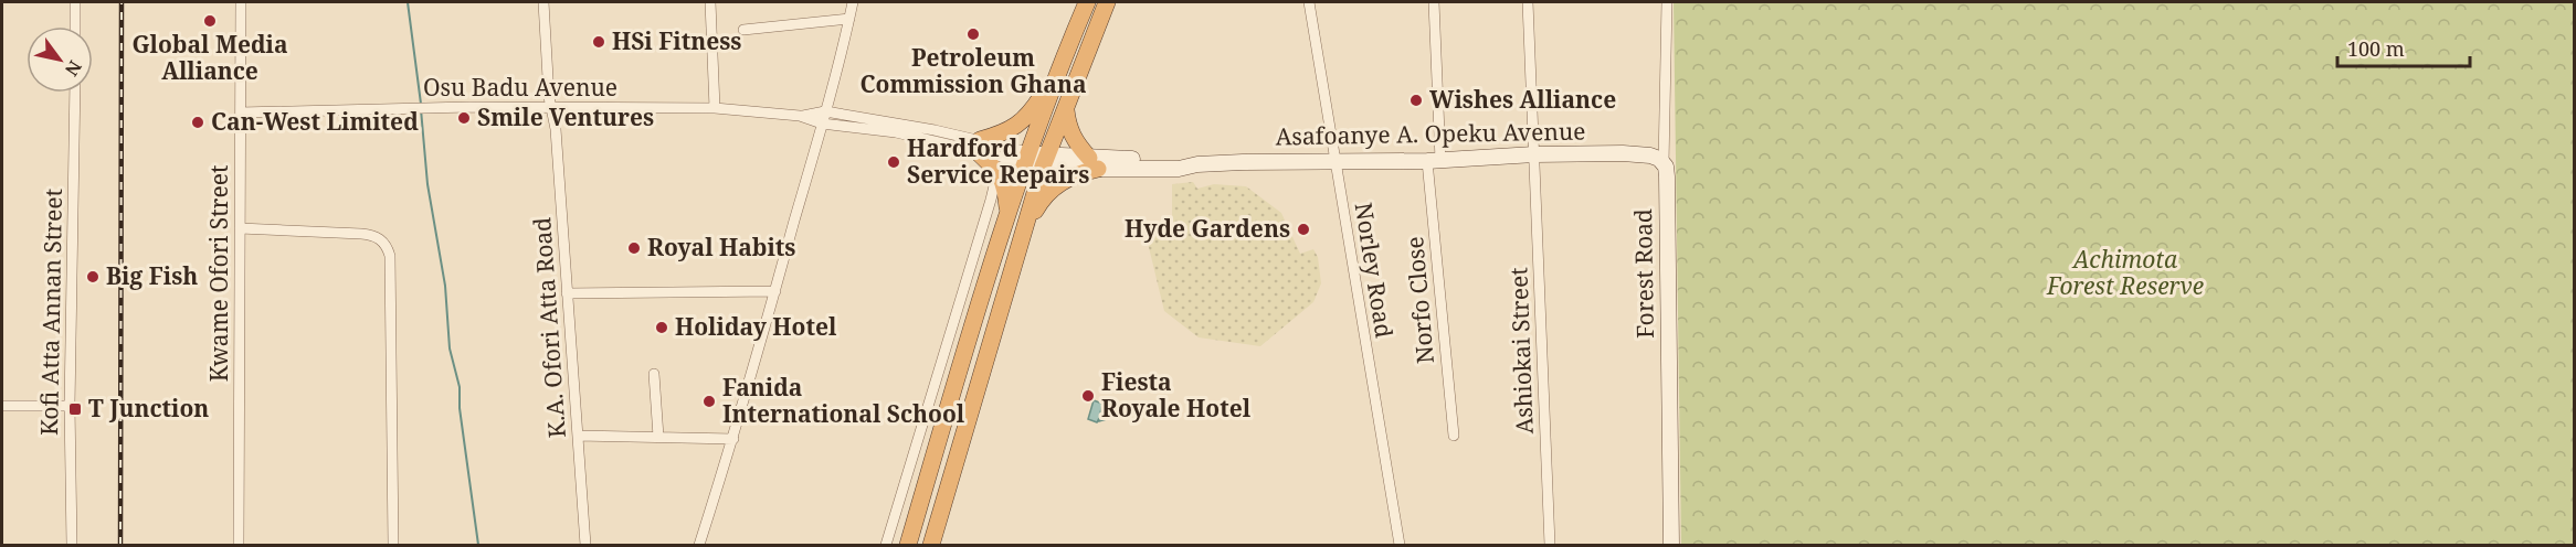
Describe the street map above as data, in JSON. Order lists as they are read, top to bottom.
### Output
{
  "streets": {
    "main road": ["Asafoanye A. Opeku Avenue", "Forest Road"],
    "street": [
      "Osu Badu Avenue",
      "Norley Road",
      "Kwame Ofori Street",
      "Norfo Close",
      "Kofi Atta Annan Street",
      "K.A. Ofori Atta Road",
      "Ashiokai Street"
    ]
  },
  "crossings": [
    ["Osu Badu Avenue", "Asafoanye A. Opeku Avenue"],
    ["Osu Badu Avenue", "Kwame Ofori Street"],
    ["Osu Badu Avenue", "K.A. Ofori Atta Road"],
    ["Asafoanye A. Opeku Avenue", "Norley Road"],
    ["Asafoanye A. Opeku Avenue", "Forest Road"],
    ["Asafoanye A. Opeku Avenue", "Norfo Close"],
    ["Asafoanye A. Opeku Avenue", "Ashiokai Street"]
  ],
  "parks": ["Achimota Forest Reserve"],
  "places": {
    "other": [
      "Global Media Alliance",
      "Petroleum Commission Ghana",
      "HSi Fitness",
      "Wishes Alliance",
      "Smile Ventures",
      "Can-West Limited",
      "Hardford Service Repairs",
      "Hyde Gardens",
      "Royal Habits",
      "Big Fish",
      "Holiday Hotel",
      "Fiesta Royale Hotel",
      "Fanida International School"
    ],
    "transit": ["T Junction"]
  },
  "scale_bar": "100 m",
  "north": "bottom right"
}
